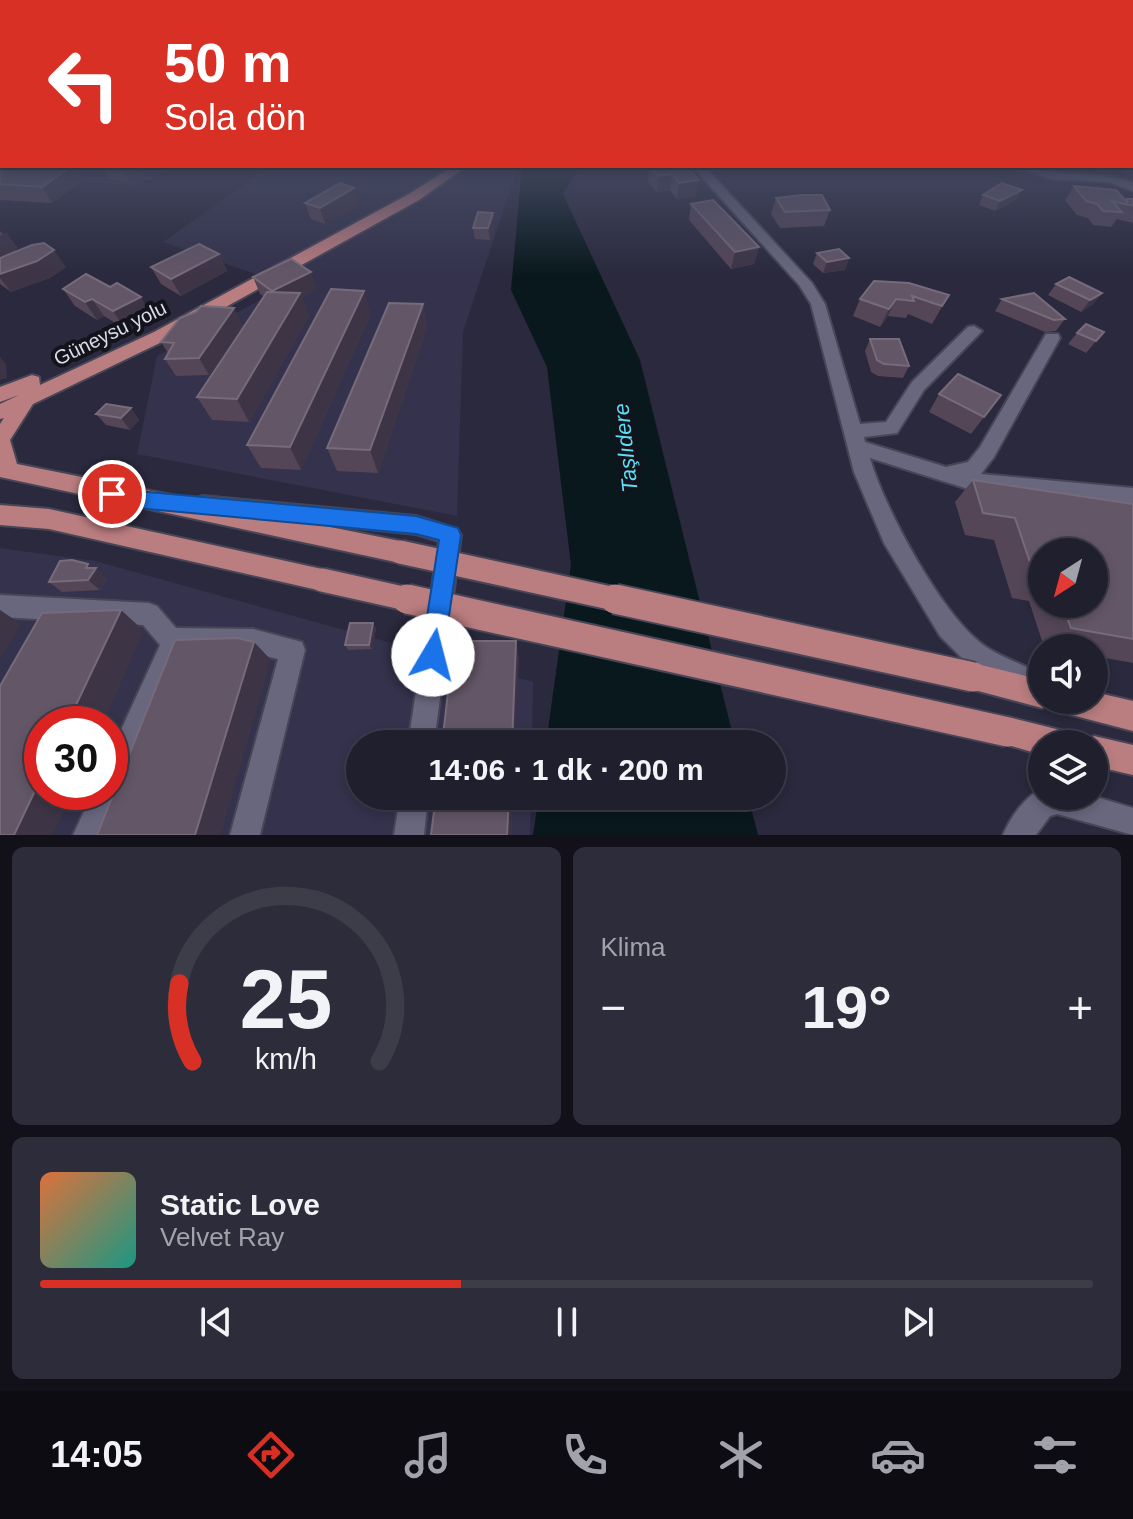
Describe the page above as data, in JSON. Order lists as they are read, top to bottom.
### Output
{
  "streets": {
    "main road": ["Güneysu yolu"]
  },
  "water": ["Taşlıdere"],
  "north": "bottom left",
  "page": {
    "turn": ["50 m", "Sola dön"],
    "limit": "30",
    "trip": "14:06 · 1 dk · 200 m",
    "tile": "Klima",
    "heat": ["−", "19°", "+"],
    "song": ["Static Love", "Velvet Ray"],
    "tabs": "14:05",
    "gauge": ["25", "km/h"]
  }
}
